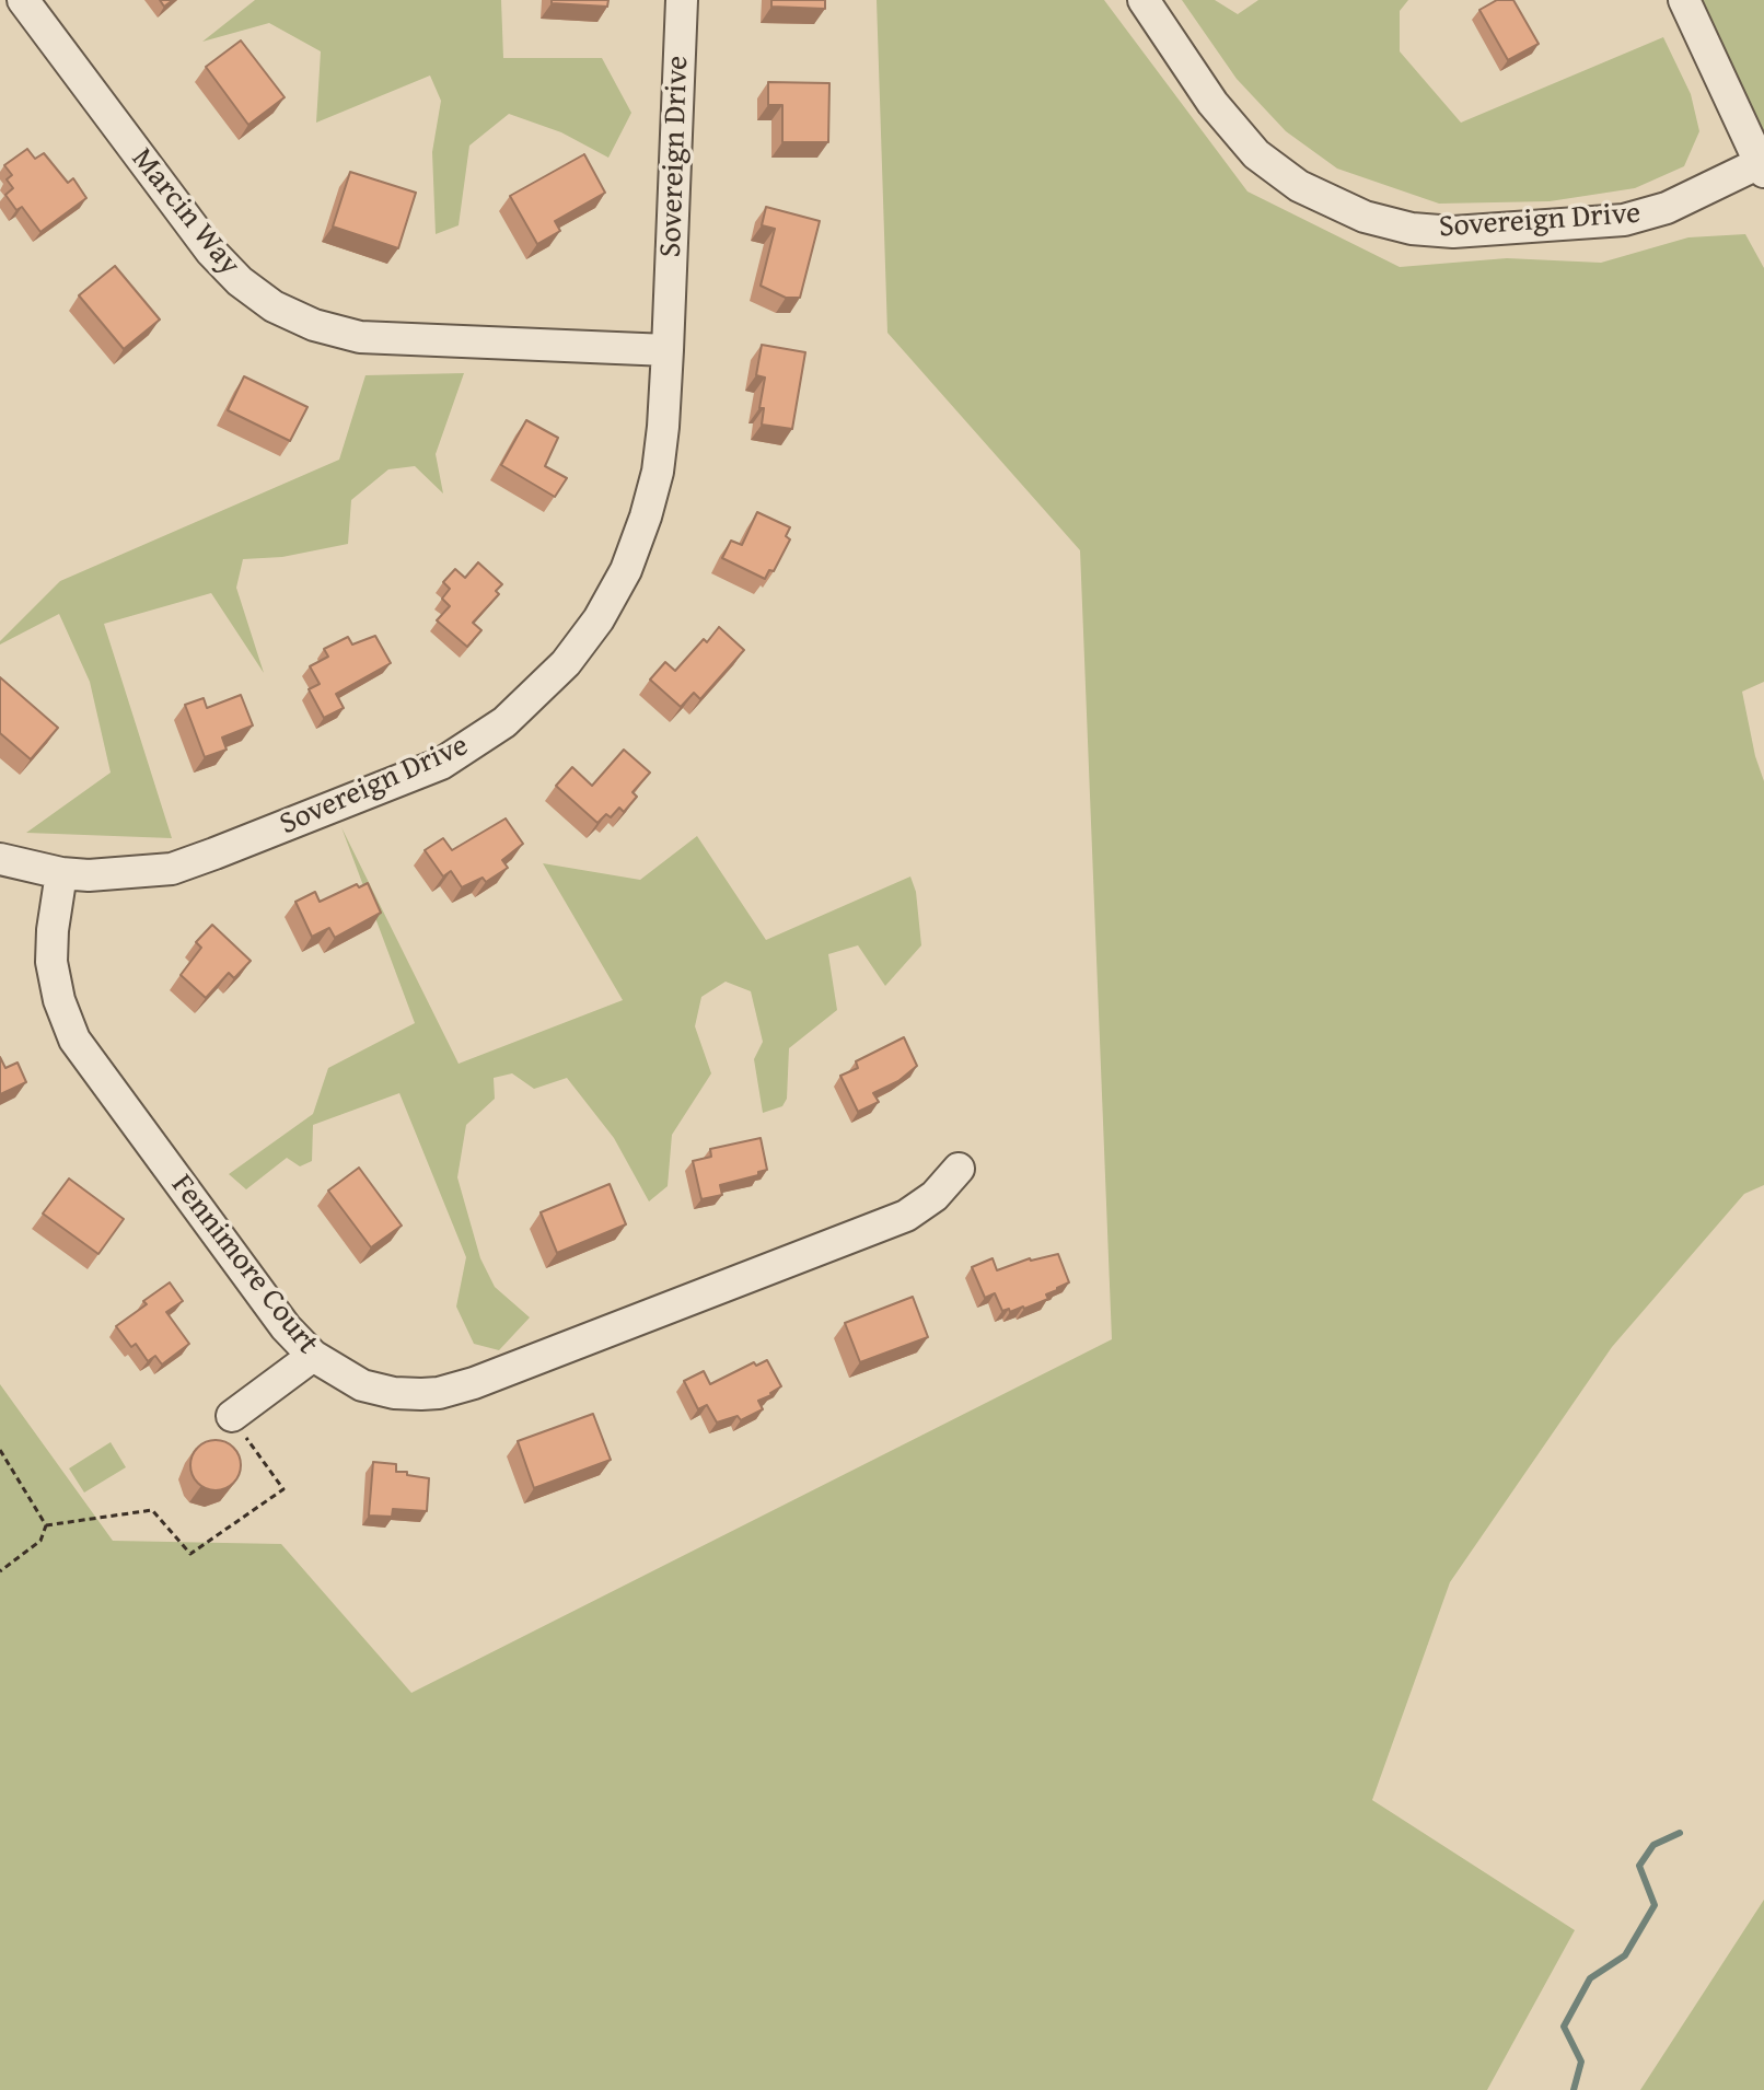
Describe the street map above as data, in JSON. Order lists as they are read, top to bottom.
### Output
{
  "streets": {
    "street": ["Sovereign Drive", "Marcin Way", "Fennimore Court"]
  },
  "crossings": [
    ["Sovereign Drive", "Marcin Way"],
    ["Sovereign Drive", "Fennimore Court"]
  ]
}
